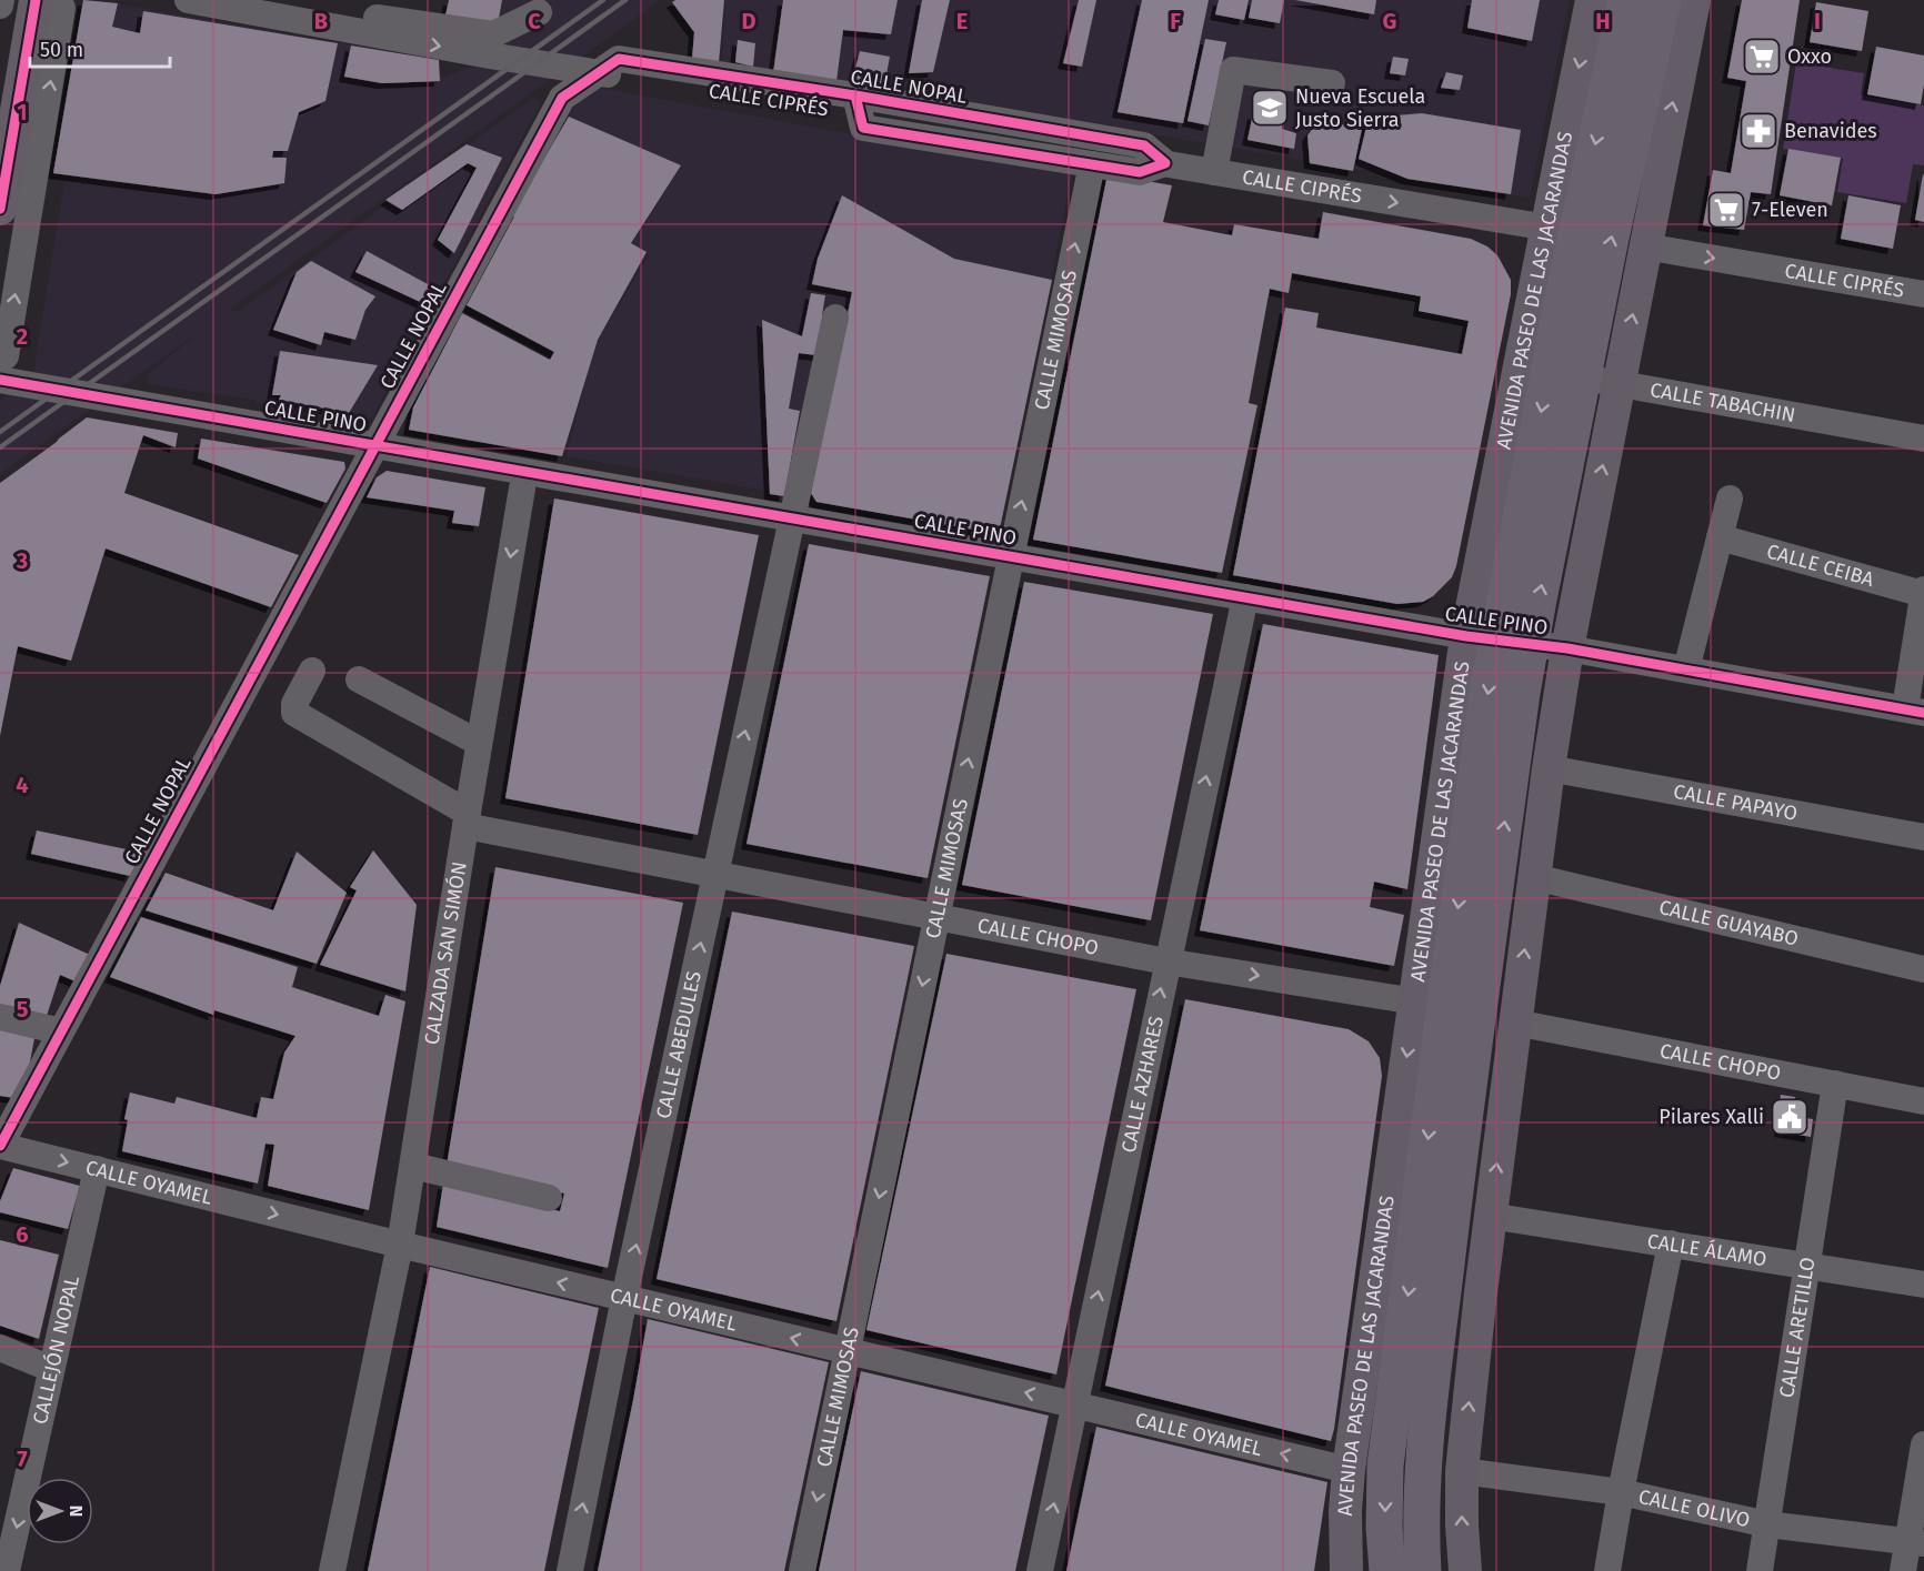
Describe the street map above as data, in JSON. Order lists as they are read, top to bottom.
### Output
{
  "streets": {
    "main road": ["AVENIDA PASEO DE LAS JACARANDAS"],
    "street": [
      "CALLE NOPAL",
      "CALLE CIPRÉS",
      "CALLE MIMOSAS",
      "CALLE TABACHIN",
      "CALLE PINO",
      "CALLE CEIBA",
      "CALLE PAPAYO",
      "CALLE GUAYABO",
      "CALLE CHOPO",
      "CALZADA SAN SIMÓN",
      "CALLE ABEDULES",
      "CALLE AZHARES",
      "CALLE OYAMEL",
      "CALLE ÁLAMO",
      "CALLE ARETILLO",
      "CALLEJÓN NOPAL",
      "CALLE OLIVO"
    ]
  },
  "crossings": [
    ["CALLE NOPAL", "CALLE CIPRÉS"],
    ["CALLE NOPAL", "CALLE OYAMEL"],
    ["CALLE CIPRÉS", "AVENIDA PASEO DE LAS JACARANDAS"],
    ["CALLE CIPRÉS", "CALLE MIMOSAS"],
    ["AVENIDA PASEO DE LAS JACARANDAS", "CALLE TABACHIN"],
    ["AVENIDA PASEO DE LAS JACARANDAS", "CALLE PINO"],
    ["AVENIDA PASEO DE LAS JACARANDAS", "CALLE CHOPO"],
    ["AVENIDA PASEO DE LAS JACARANDAS", "CALLE OYAMEL"],
    ["CALLE MIMOSAS", "CALLE PINO"],
    ["CALLE MIMOSAS", "CALLE CHOPO"],
    ["CALLE MIMOSAS", "CALLE OYAMEL"],
    ["CALLE PINO", "CALLE ABEDULES"],
    ["CALLE PINO", "CALLE AZHARES"],
    ["CALLE CHOPO", "CALZADA SAN SIMÓN"],
    ["CALLE CHOPO", "CALLE ABEDULES"],
    ["CALLE CHOPO", "CALLE AZHARES"],
    ["CALLE CHOPO", "CALLE ARETILLO"],
    ["CALZADA SAN SIMÓN", "CALLE OYAMEL"],
    ["CALLE ABEDULES", "CALLE OYAMEL"],
    ["CALLE AZHARES", "CALLE OYAMEL"],
    ["CALLE OYAMEL", "CALLEJÓN NOPAL"],
    ["CALLE ÁLAMO", "CALLE ARETILLO"],
    ["CALLE ARETILLO", "CALLE OLIVO"]
  ],
  "one_way": ["CALLE ABEDULES", "CALLE AZHARES", "CALLEJÓN NOPAL"],
  "places": {
    "supermarket": ["Oxxo", "7-Eleven"],
    "school or university": ["Nueva Escuela Justo Sierra"],
    "pharmacy": ["Benavides"],
    "public building": ["Pilares Xalli"]
  },
  "scale_bar": "50 m",
  "north": "right",
  "grid": {
    "columns": [
      "B",
      "C",
      "D",
      "E",
      "F",
      "G",
      "H",
      "I"
    ],
    "rows": [
      "1",
      "2",
      "3",
      "4",
      "5",
      "6",
      "7"
    ]
  }
}
